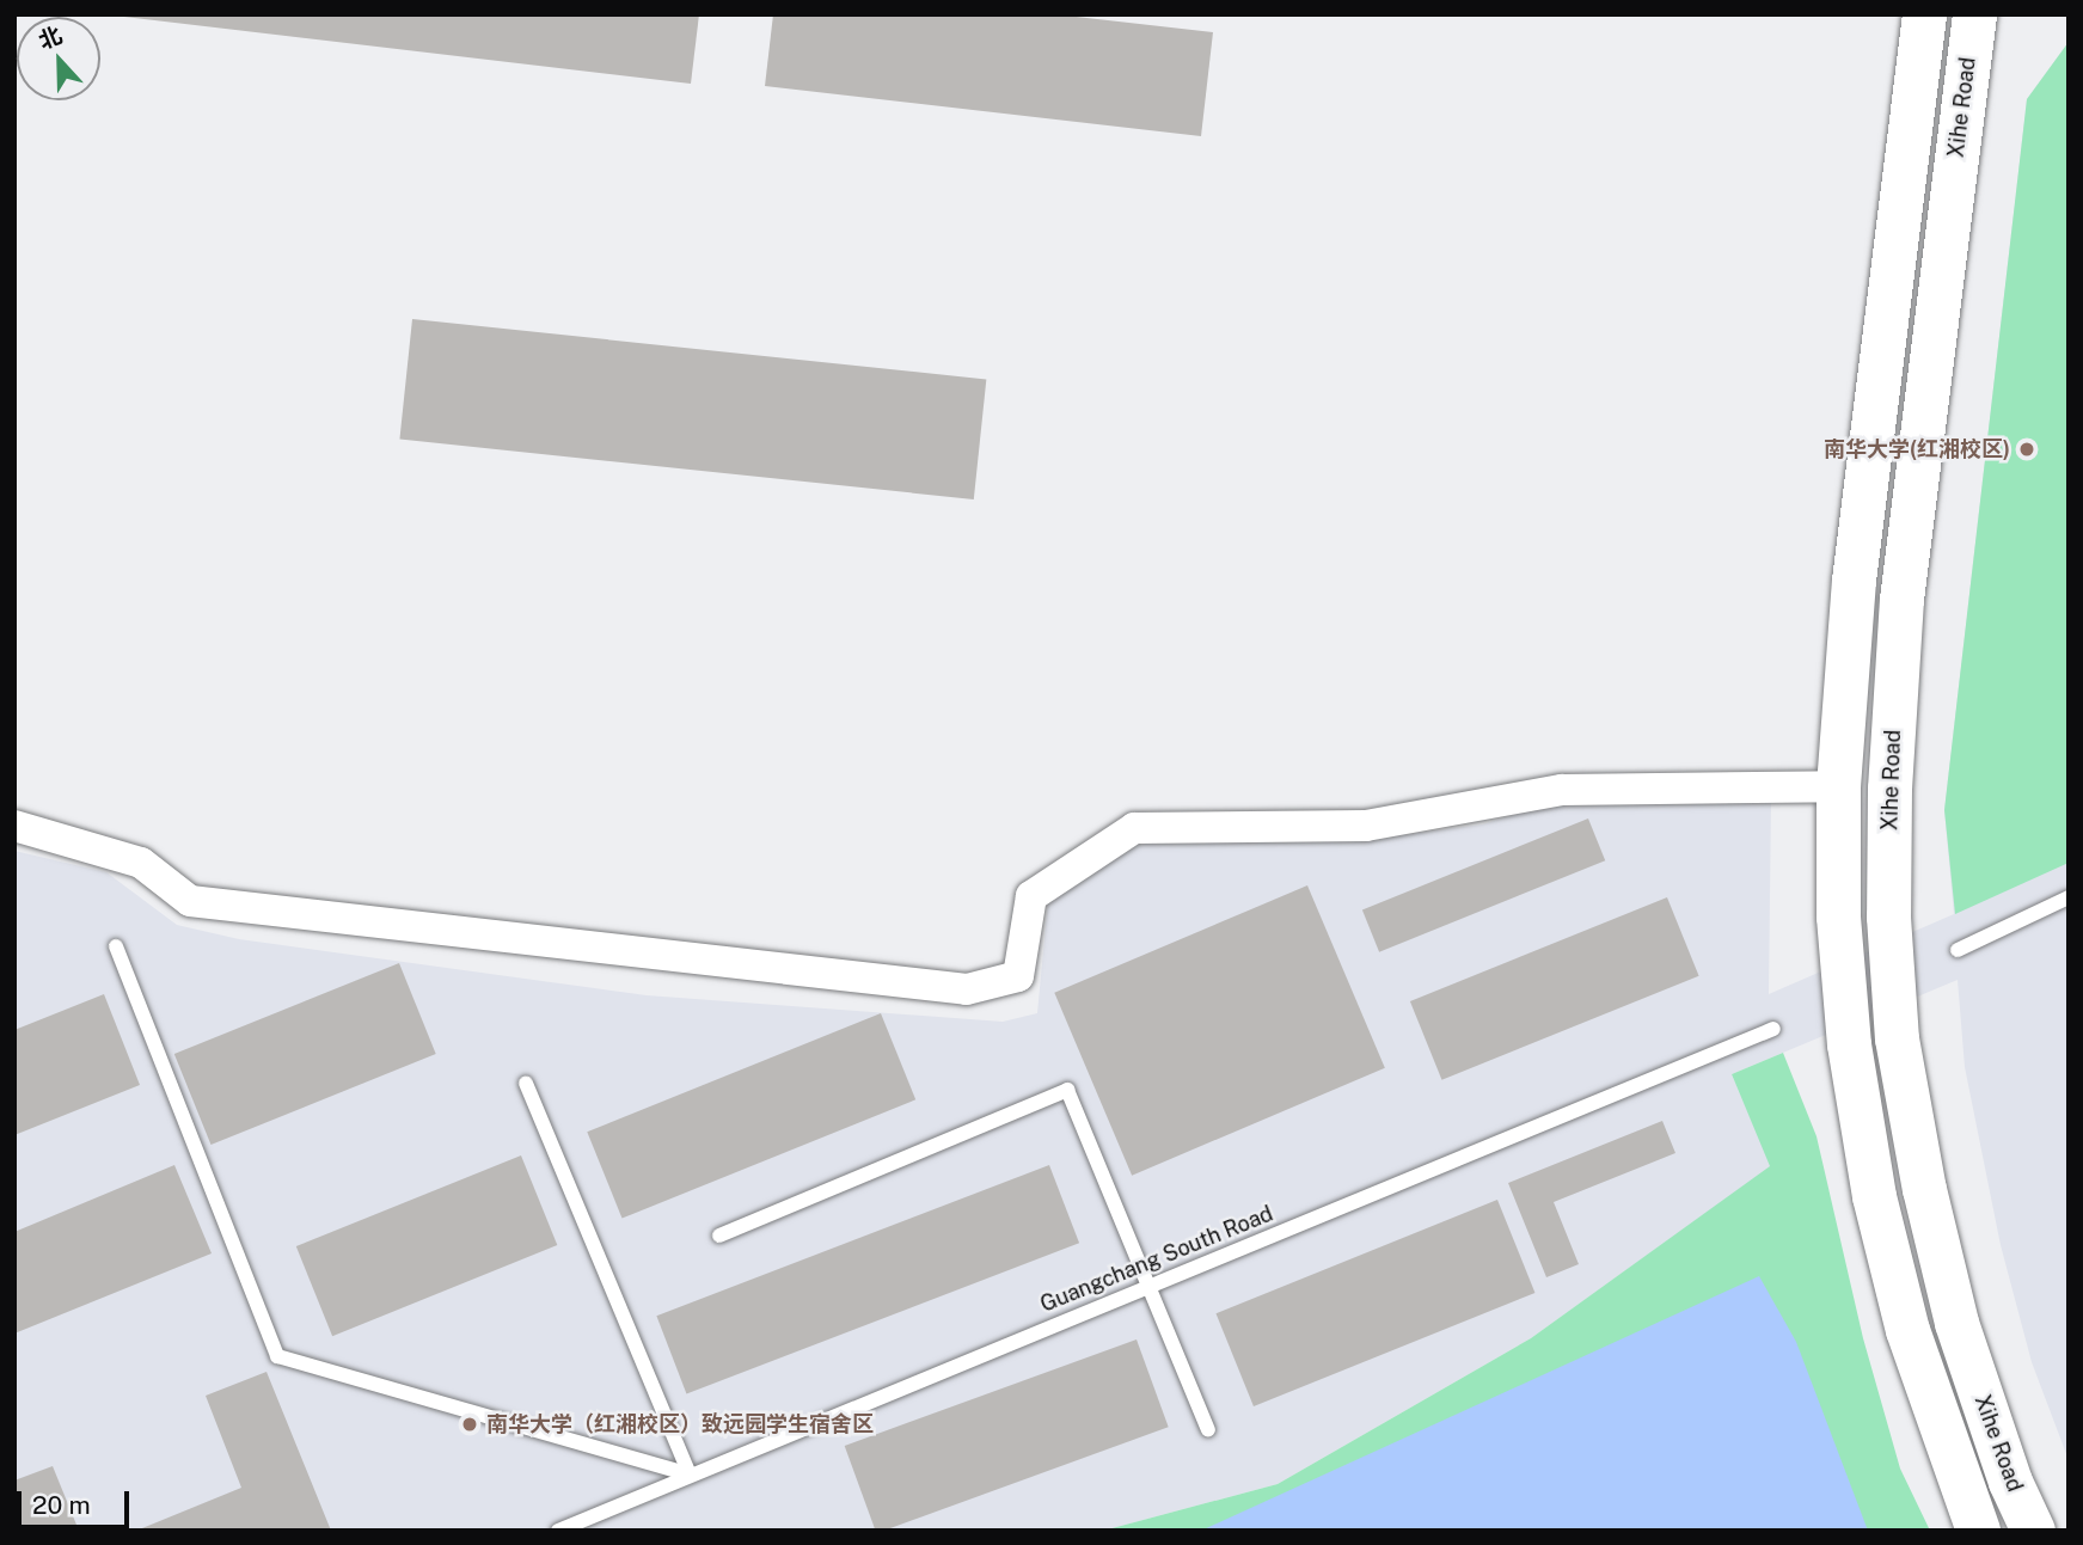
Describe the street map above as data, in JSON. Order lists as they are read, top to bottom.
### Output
{
  "streets": {
    "main road": ["Xihe Road"],
    "lane": ["Guangchang South Road"]
  },
  "places": ["南华大学(红湘校区)", "南华大学（红湘校区）致远园学生宿舍区"],
  "scale_bar": "20 m",
  "north": "top"
}
